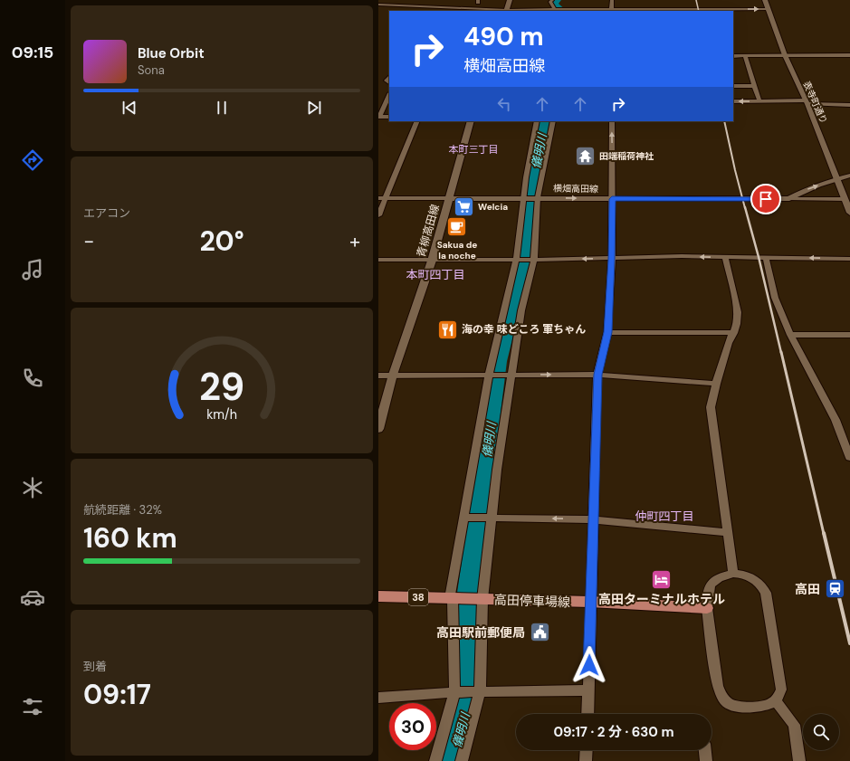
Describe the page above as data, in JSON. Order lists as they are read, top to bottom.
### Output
{
  "streets": {
    "main road": [
      "表寺町通り",
      "横畑高田線",
      "青柳高田線",
      "38",
      "高田停車場線"
    ]
  },
  "crossings": [
    ["表寺町通り", "横畑高田線"],
    ["横畑高田線", "青柳高田線"]
  ],
  "districts": ["本町三丁目", "本町四丁目", "仲町四丁目"],
  "water": ["儀明川"],
  "places": {
    "temple": ["田端稲荷神社"],
    "supermarket": ["Welcia"],
    "cafe": ["Sakua de la noche"],
    "restaurant": ["海の幸 味どころ 軍ちゃん"],
    "hotel": ["高田ターミナルホテル"],
    "station": ["高田"],
    "public building": ["高田駅前郵便局"]
  },
  "page": {
    "tabs": "09:15",
    "turn": ["490 m", "横畑高田線"],
    "song": ["Blue Orbit", "Sona"],
    "tile": [
      "エアコン",
      ["航続距離 · 32%", "160 km"],
      ["到着", "09:17"]
    ],
    "heat": ["−", "20°", "+"],
    "limit": "30",
    "trip": "09:17 · 2 分 · 630 m",
    "gauge": ["29", "km/h"]
  }
}
